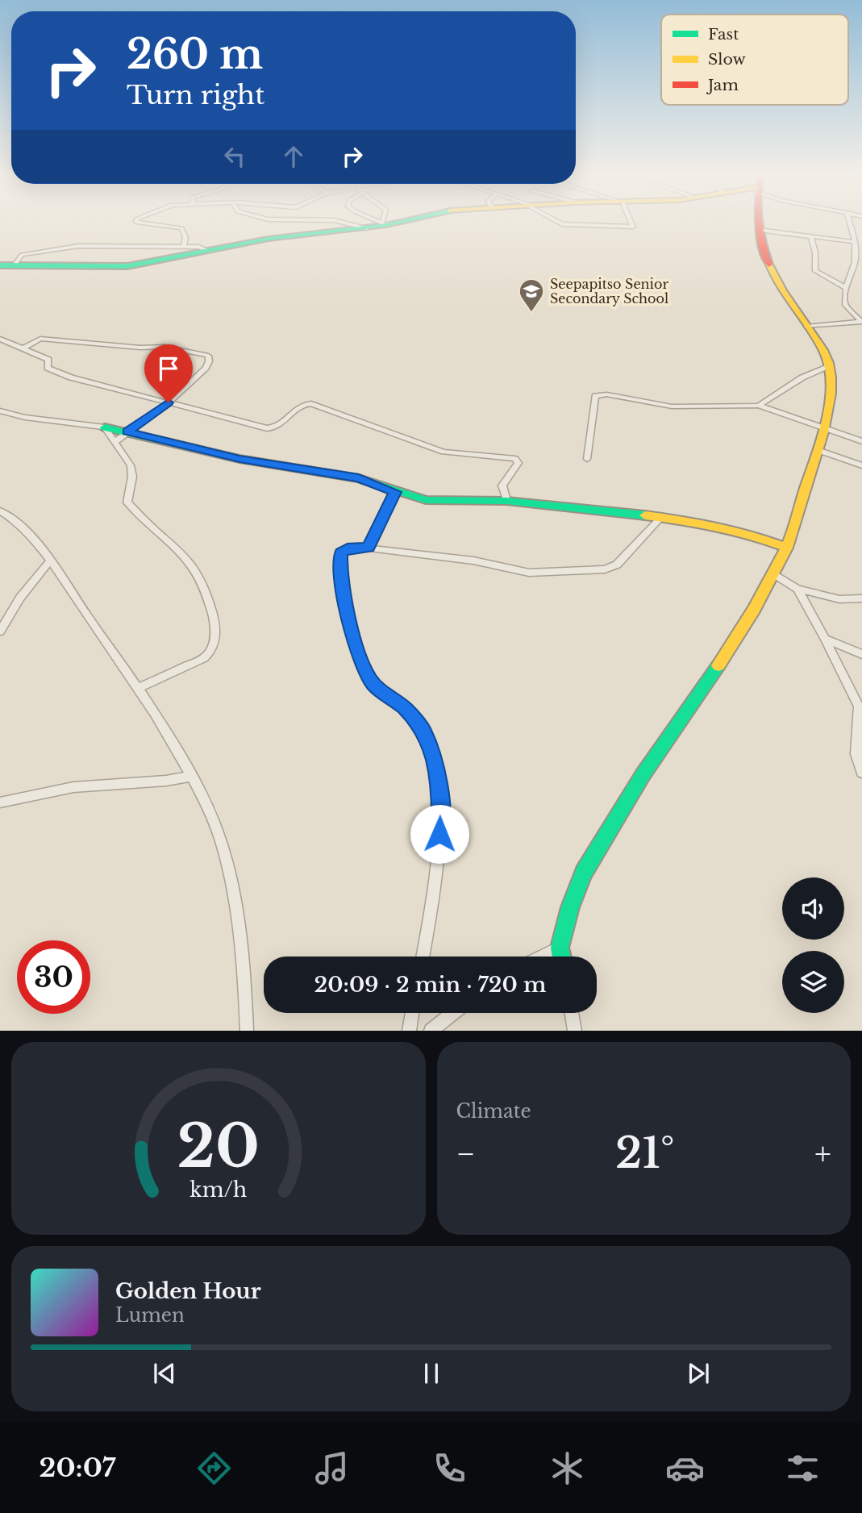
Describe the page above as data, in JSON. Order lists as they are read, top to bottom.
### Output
{
  "places": {
    "school or university": ["Seepapitso Senior Secondary School"]
  },
  "legend": ["Fast", "Slow", "Jam"],
  "page": {
    "turn": ["260 m", "Turn right"],
    "limit": "30",
    "trip": "20:09 · 2 min · 720 m",
    "tile": "Climate",
    "heat": ["−", "21°", "+"],
    "song": ["Golden Hour", "Lumen"],
    "tabs": "20:07",
    "gauge": ["20", "km/h"]
  }
}
